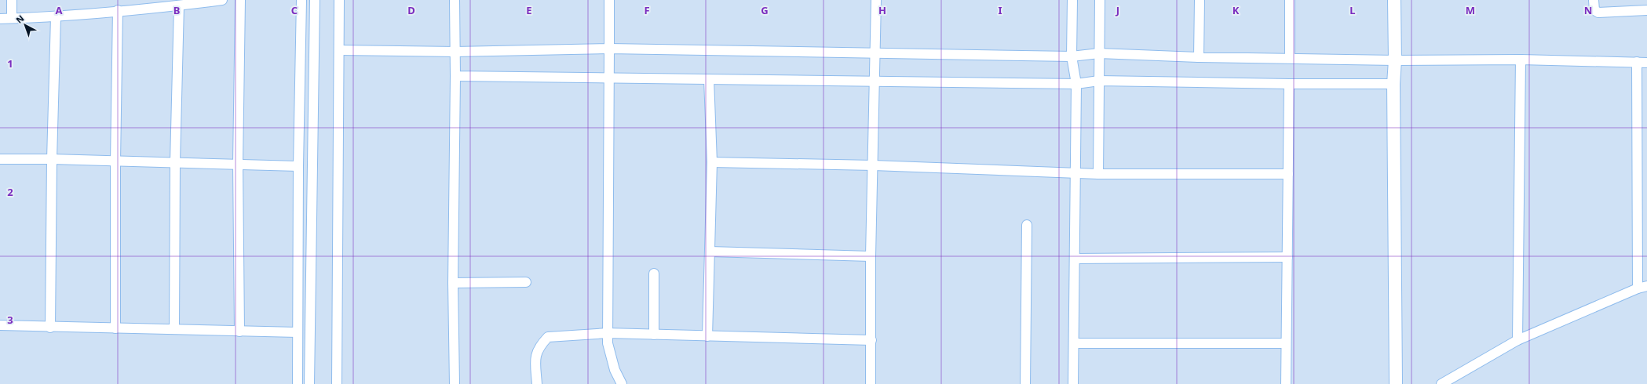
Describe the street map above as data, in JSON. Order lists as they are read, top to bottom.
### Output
{
  "north": "top left",
  "grid": {
    "columns": [
      "A",
      "B",
      "C",
      "D",
      "E",
      "F",
      "G",
      "H",
      "I",
      "J",
      "K",
      "L",
      "M",
      "N"
    ],
    "rows": ["1", "2", "3"]
  }
}
